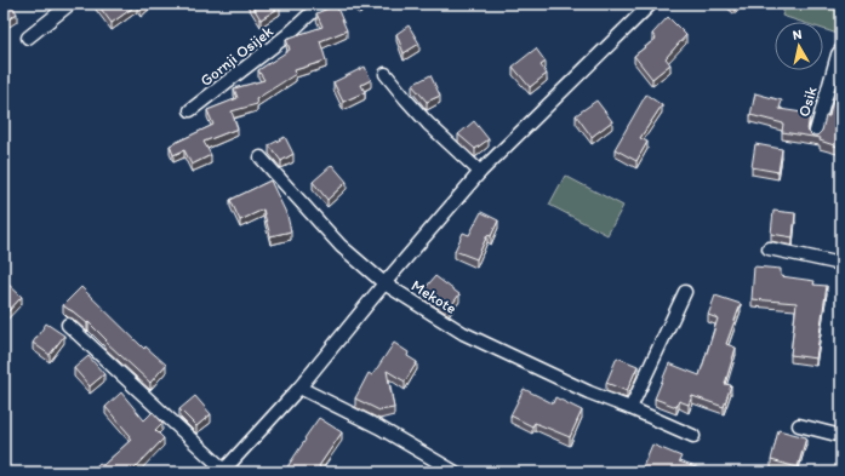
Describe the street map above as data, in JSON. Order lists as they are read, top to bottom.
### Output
{
  "streets": {
    "street": ["Gornji Osijek", "Osik", "Mekote"]
  },
  "north": "top"
}
